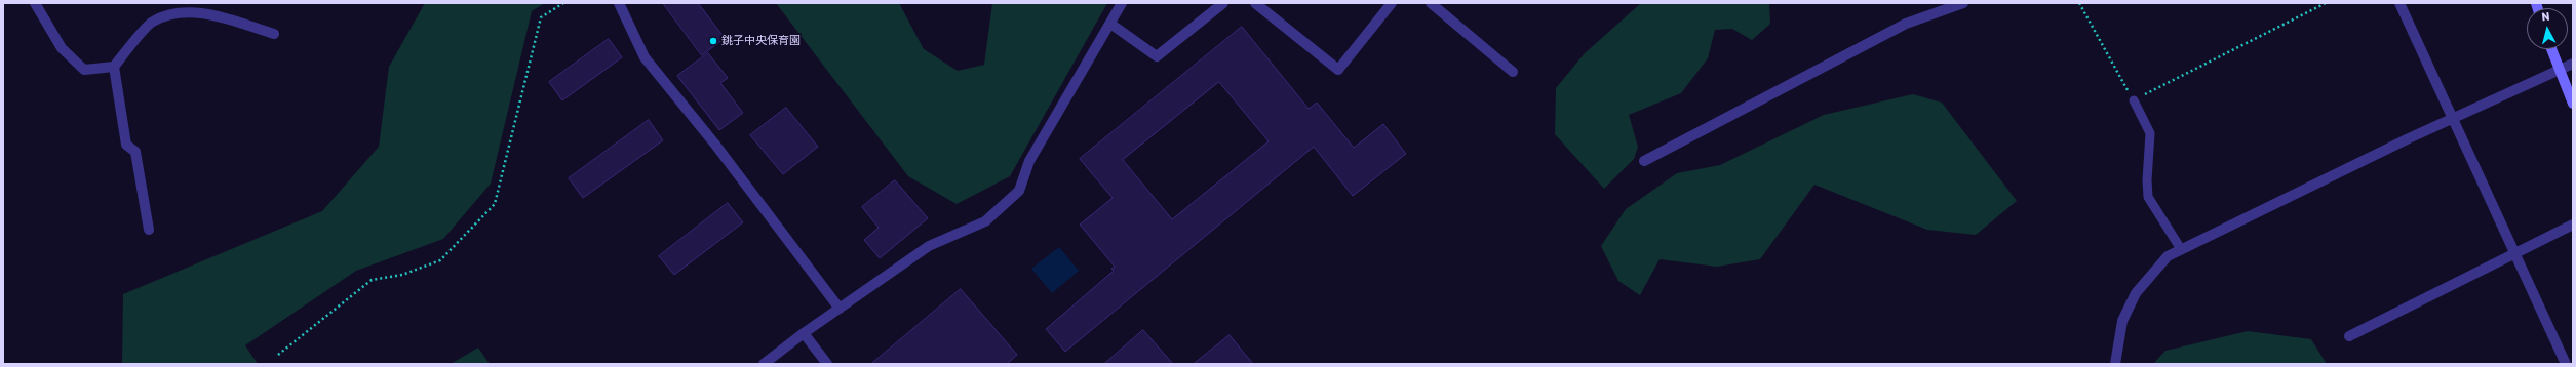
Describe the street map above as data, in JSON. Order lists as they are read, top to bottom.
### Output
{
  "places": ["銚子中央保育園"],
  "north": "top"
}
